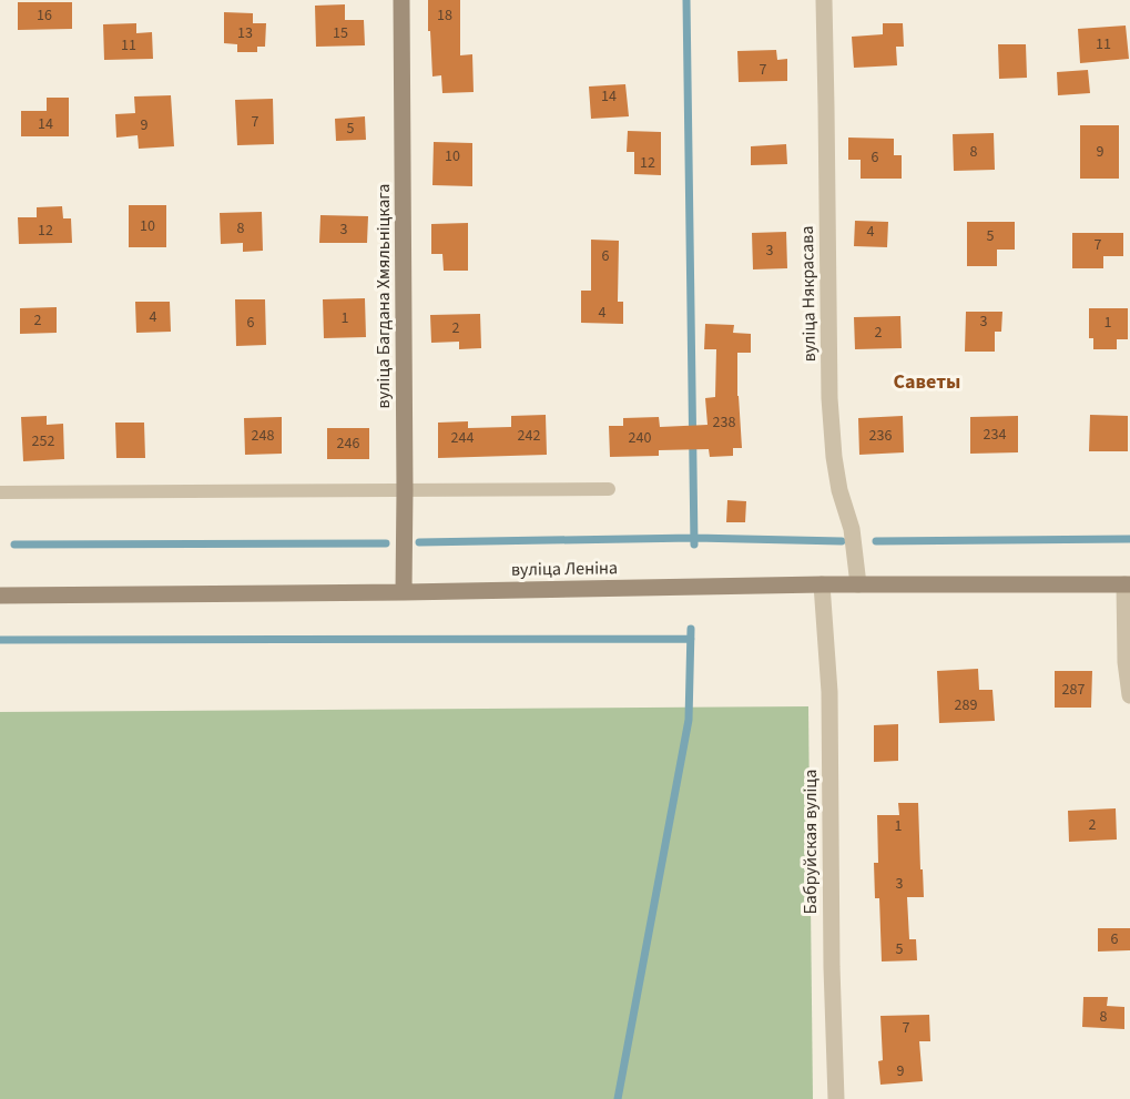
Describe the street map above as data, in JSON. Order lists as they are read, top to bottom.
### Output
{
  "streets": {
    "main road": ["вуліца Багдана Хмяльніцкага", "вуліца Леніна"],
    "street": ["вуліца Някрасава", "Бабруйская вуліца"]
  },
  "crossings": [
    ["вуліца Някрасава", "вуліца Леніна"],
    ["вуліца Багдана Хмяльніцкага", "вуліца Леніна"],
    ["вуліца Леніна", "Бабруйская вуліца"]
  ],
  "districts": ["Саветы"],
  "house_numbers": [
    "16",
    "18",
    "13",
    "15",
    "11",
    "11",
    "7",
    "14",
    "7",
    "14",
    "9",
    "5",
    "8",
    "9",
    "10",
    "6",
    "12",
    "10",
    "8",
    "3",
    "12",
    "4",
    "5",
    "7",
    "3",
    "6",
    "4",
    "4",
    "1",
    "2",
    "3",
    "6",
    "1",
    "2",
    "2",
    "238",
    "234",
    "248",
    "242",
    "236",
    "244",
    "240",
    "252",
    "246",
    "287",
    "289",
    "2",
    "1",
    "3",
    "6",
    "5",
    "8",
    "7",
    "9"
  ]
}
